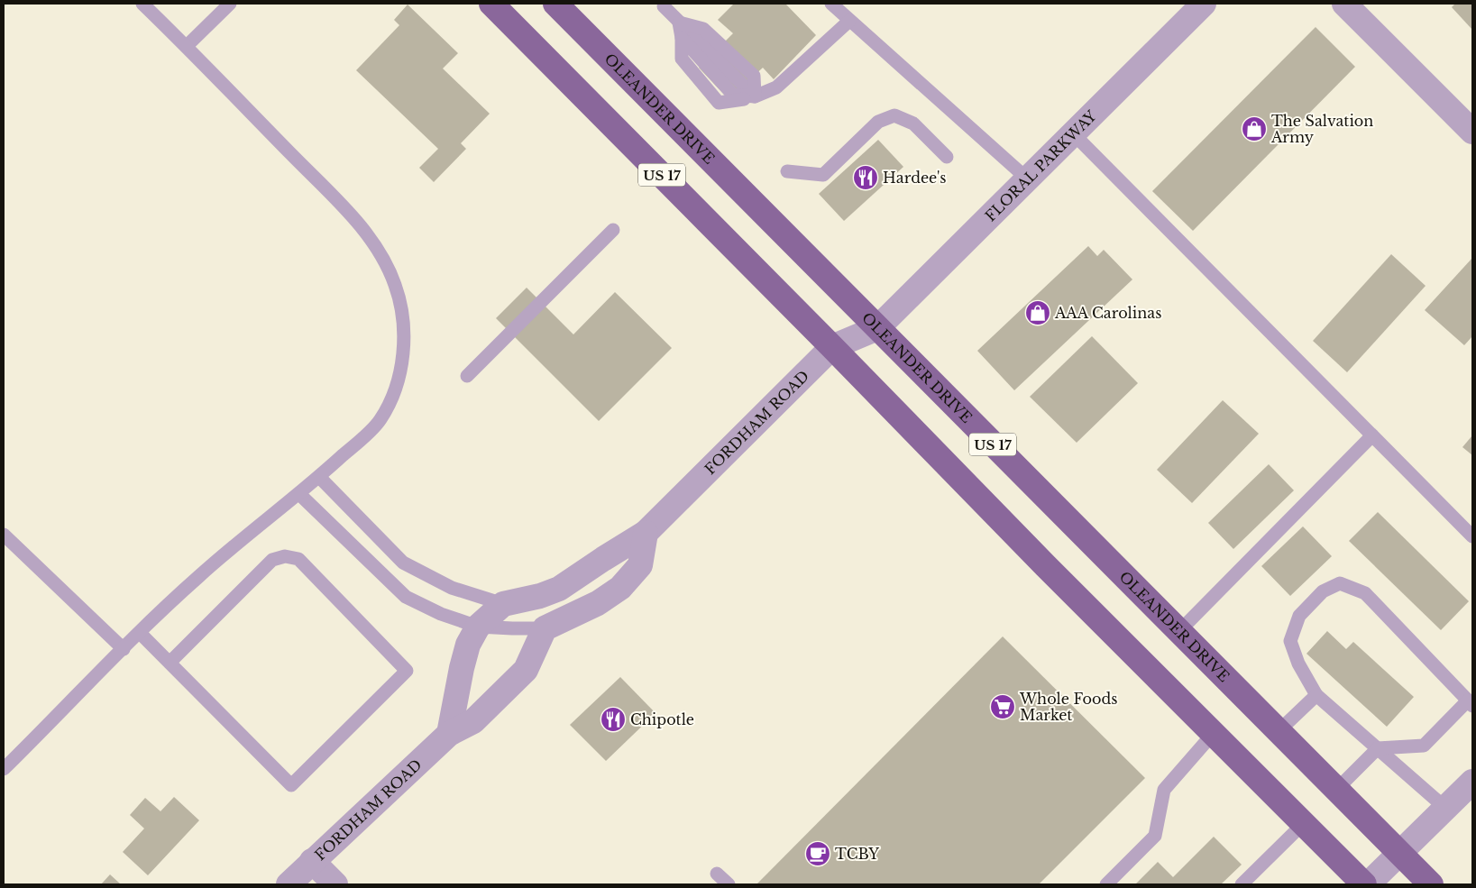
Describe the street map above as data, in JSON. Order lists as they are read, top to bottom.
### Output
{
  "streets": {
    "main road": ["OLEANDER DRIVE", "US 17"],
    "street": ["FLORAL PARKWAY", "FORDHAM ROAD"]
  },
  "crossings": [
    ["OLEANDER DRIVE", "FLORAL PARKWAY"],
    ["OLEANDER DRIVE", "FORDHAM ROAD"],
    ["FLORAL PARKWAY", "FORDHAM ROAD"],
    ["US 17", "FORDHAM ROAD"]
  ],
  "places": {
    "shop": ["The Salvation Army", "AAA Carolinas"],
    "restaurant": ["Hardee's", "Chipotle"],
    "supermarket": ["Whole Foods Market"],
    "cafe": ["TCBY"]
  }
}
